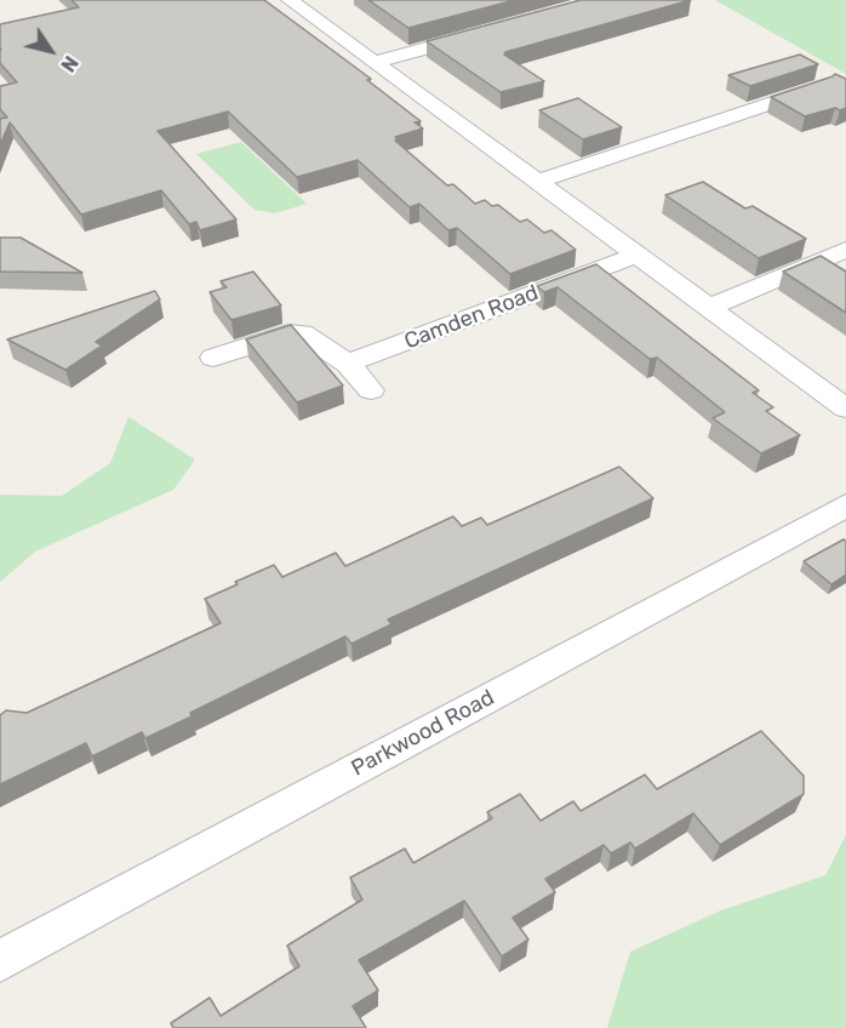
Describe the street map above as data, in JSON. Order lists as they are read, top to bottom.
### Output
{
  "streets": {
    "street": ["Camden Road", "Parkwood Road"]
  },
  "north": "bottom right"
}
